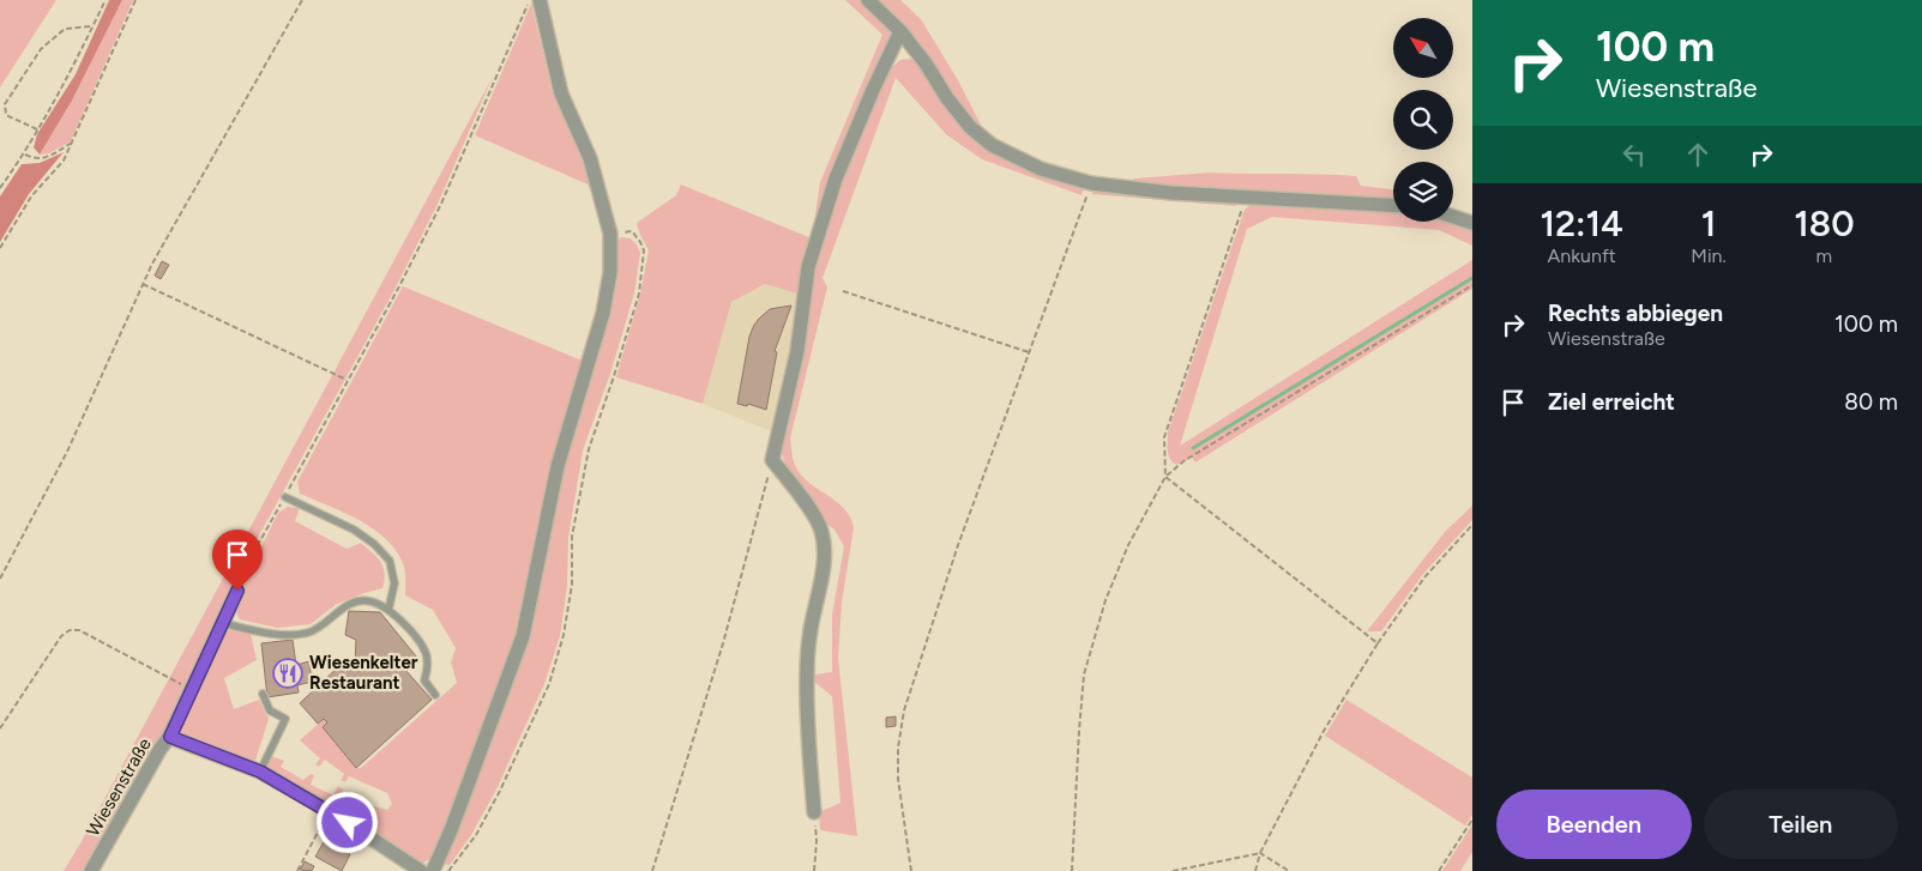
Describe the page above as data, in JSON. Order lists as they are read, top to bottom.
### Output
{
  "streets": {
    "street": ["Wiesenstraße"]
  },
  "places": {
    "restaurant": ["Wiesenkelter Restaurant"]
  },
  "north": "top left",
  "page": {
    "turn": ["100 m", "Wiesenstraße"],
    "eta": [
      "12:14",
      "Ankunft",
      "1",
      "Min.",
      "180",
      "m"
    ],
    "list": [
      {
        "name": "Rechts abbiegen",
        "note": "Wiesenstraße",
        "value": "100 m"
      },
      {
        "name": "Ziel erreicht",
        "value": "80 m"
      }
    ],
    "buttons": ["Beenden", "Teilen"]
  }
}
